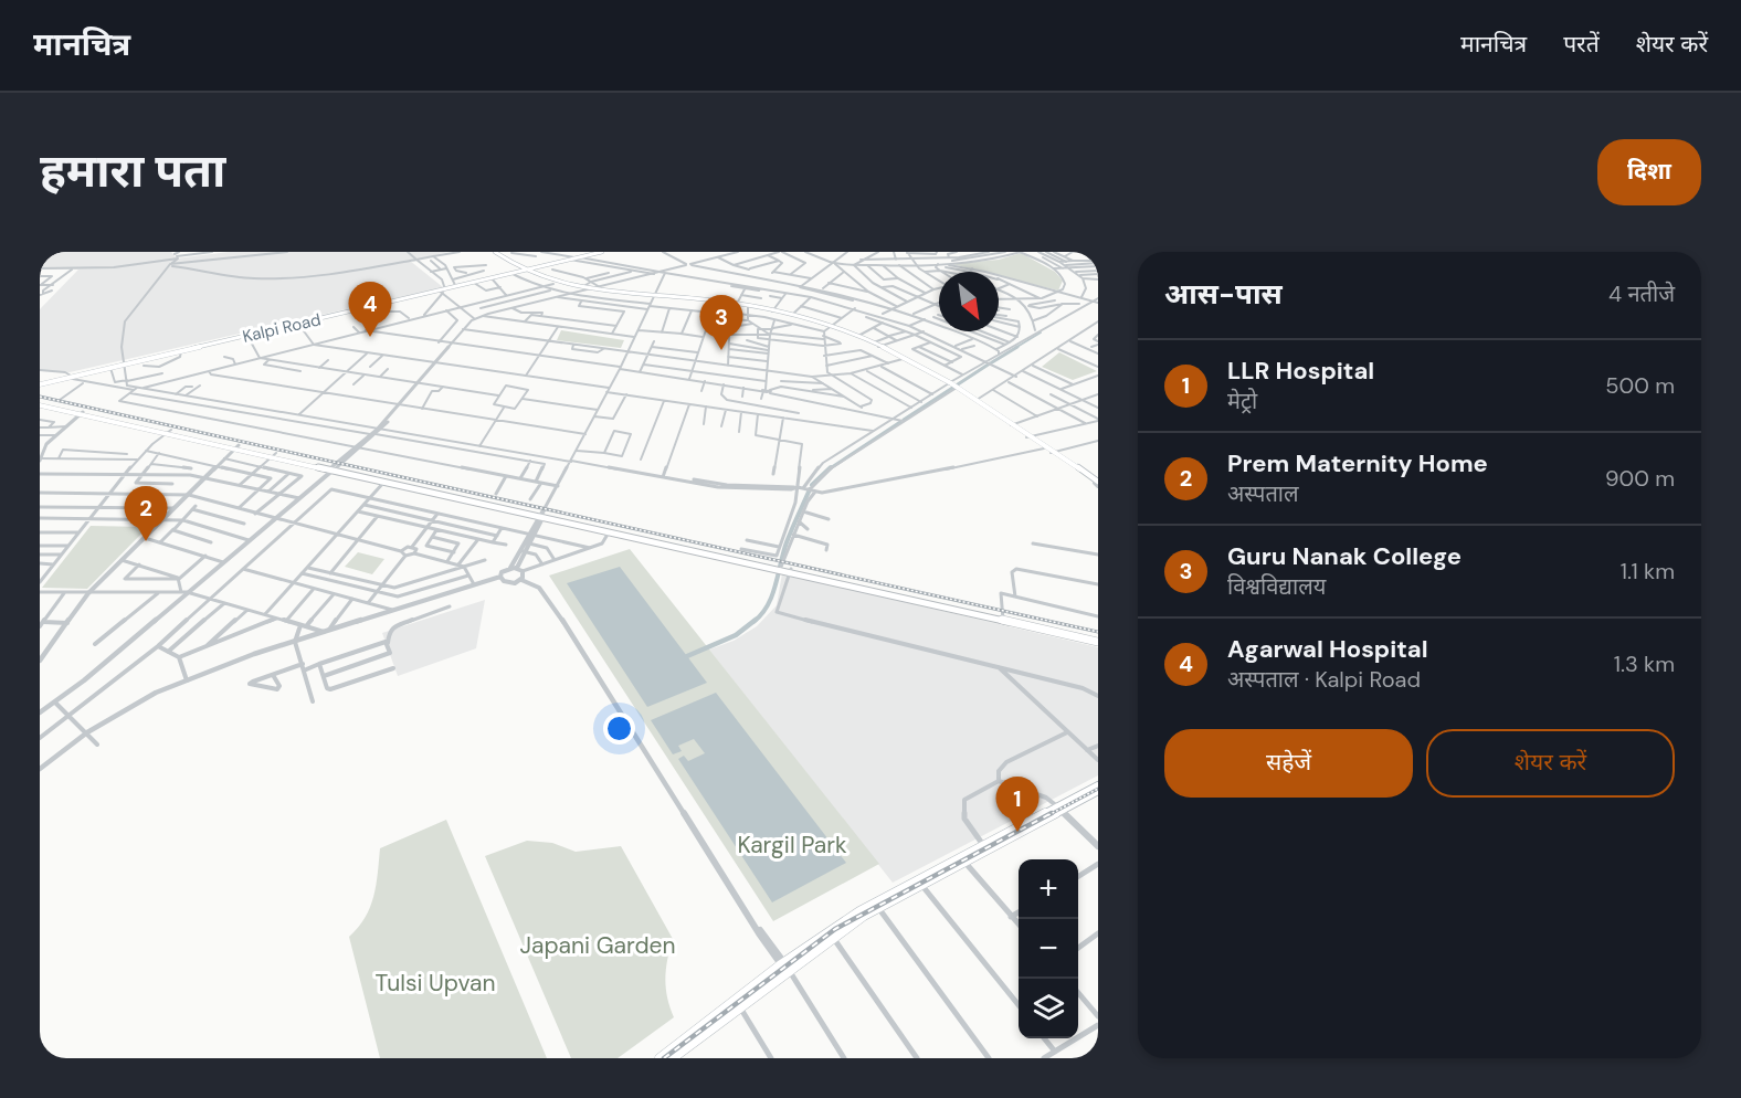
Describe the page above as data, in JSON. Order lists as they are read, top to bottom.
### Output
{
  "streets": {
    "main road": ["Kalpi Road"]
  },
  "parks": ["Kargil Park", "Japani Garden", "Tulsi Upvan"],
  "north": "bottom right",
  "page": {
    "header": "मानचित्र",
    "nav": ["मानचित्र", "परतें", "शेयर करें"],
    "buttons": [
      "दिशा",
      ["सहेजें", "शेयर करें"]
    ],
    "title": "हमारा पता",
    "heading": ["आस-पास", "4 नतीजे"],
    "pins": [
      "4",
      "3",
      "2",
      "1"
    ],
    "list": [
      {
        "mark": "1",
        "name": "LLR Hospital",
        "note": "मेट्रो",
        "value": "500 m"
      },
      {
        "mark": "2",
        "name": "Prem Maternity Home",
        "note": "अस्पताल",
        "value": "900 m"
      },
      {
        "mark": "3",
        "name": "Guru Nanak College",
        "note": "विश्वविद्यालय",
        "value": "1.1 km"
      },
      {
        "mark": "4",
        "name": "Agarwal Hospital",
        "note": "अस्पताल · Kalpi Road",
        "value": "1.3 km"
      }
    ],
    "map_buttons": ["+", "−"]
  }
}
